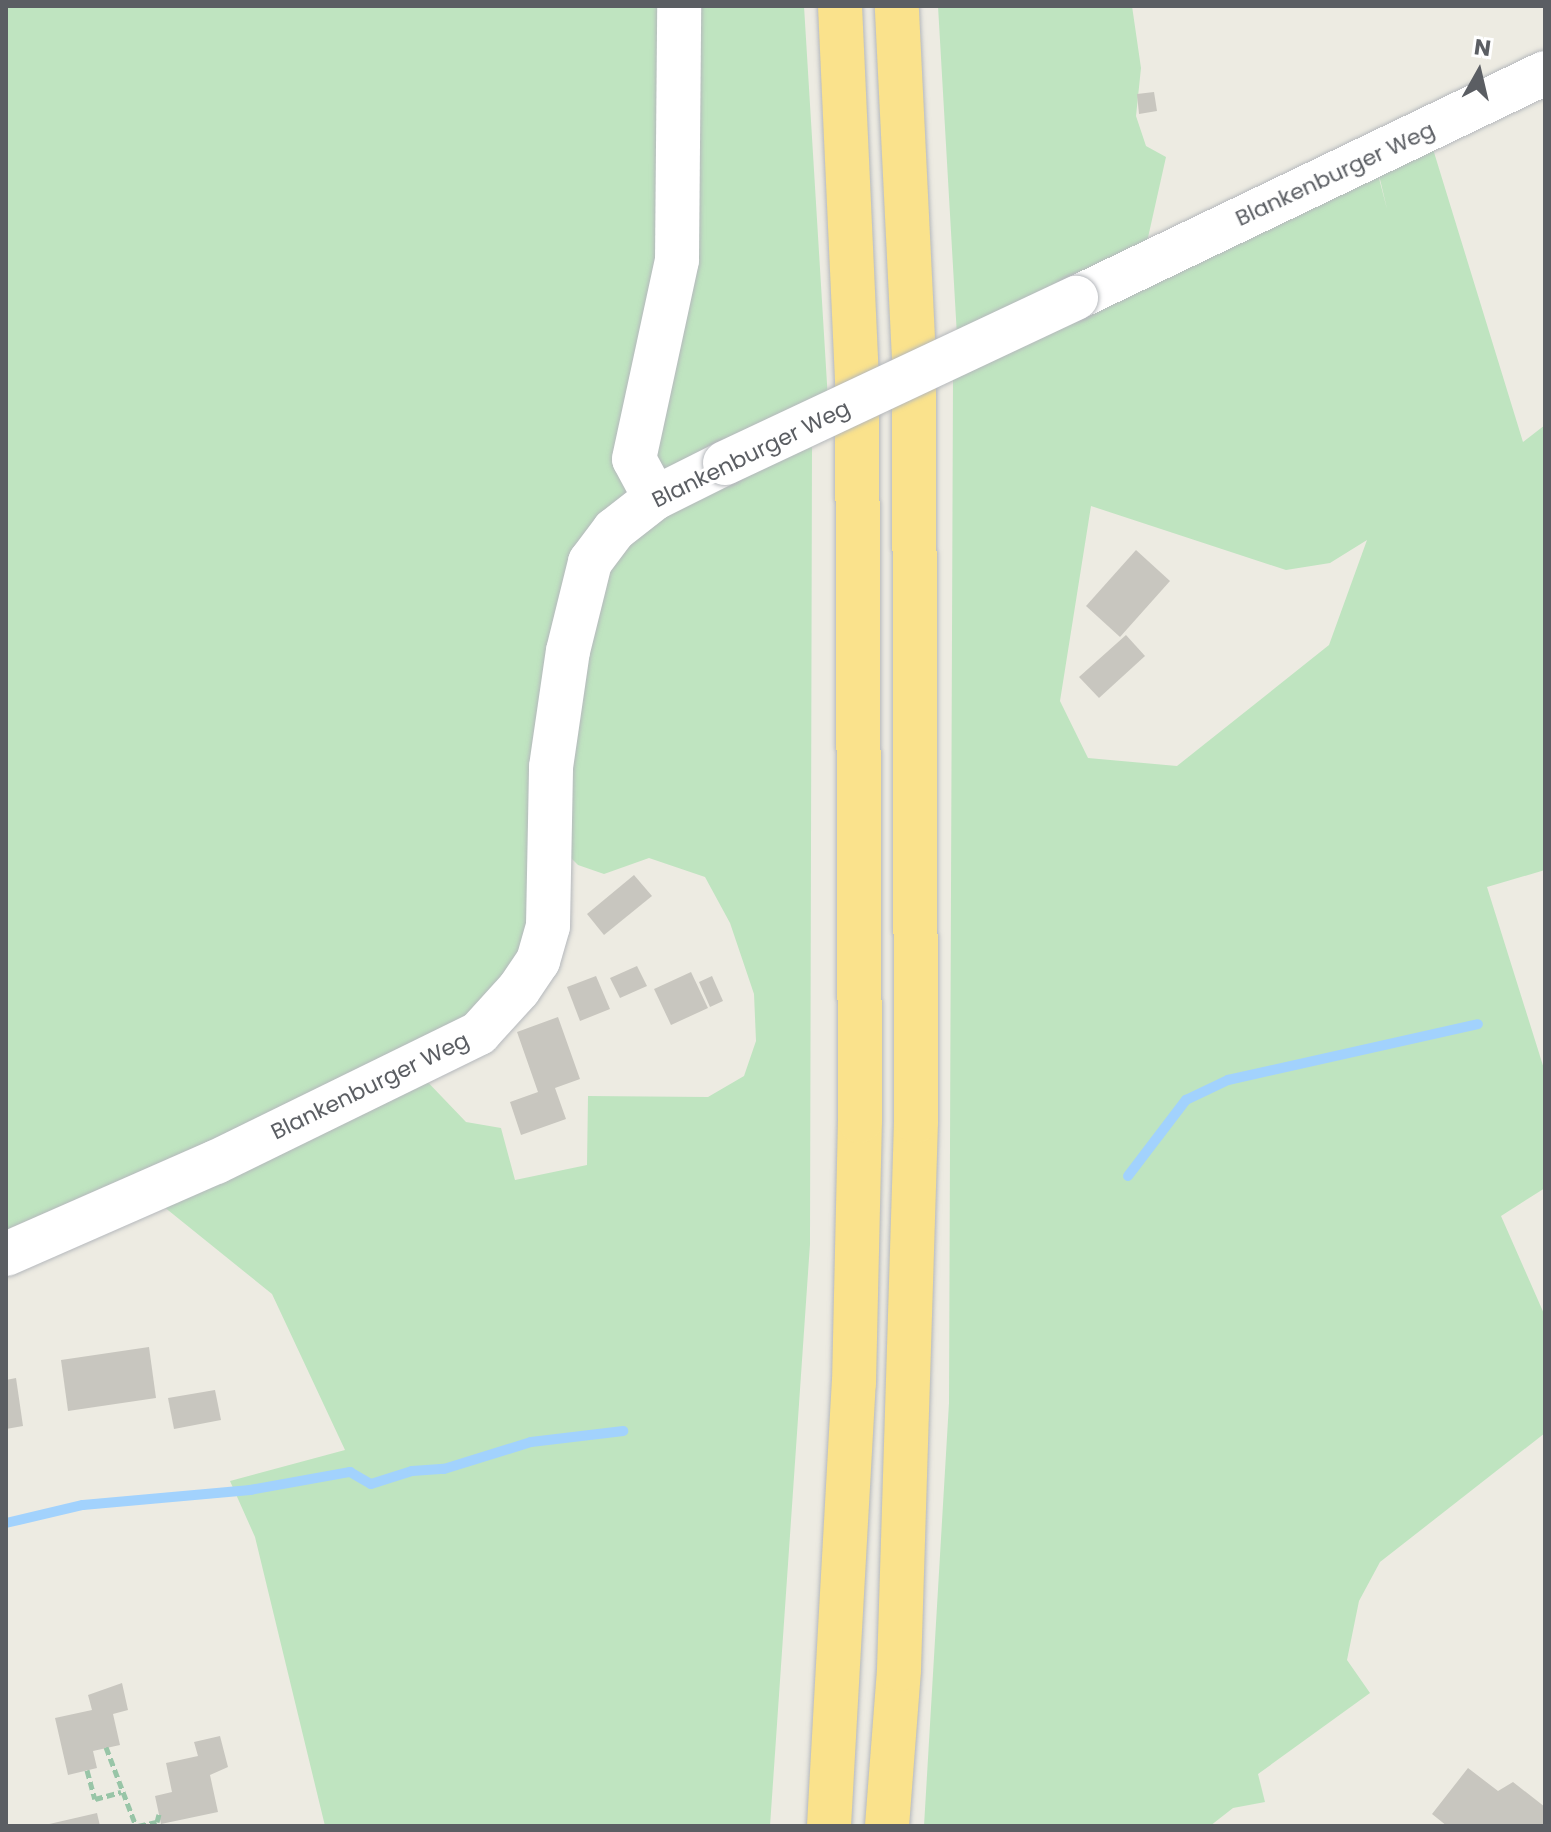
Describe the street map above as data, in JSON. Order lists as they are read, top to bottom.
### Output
{
  "streets": {
    "street": ["Blankenburger Weg"]
  },
  "north": "top"
}
